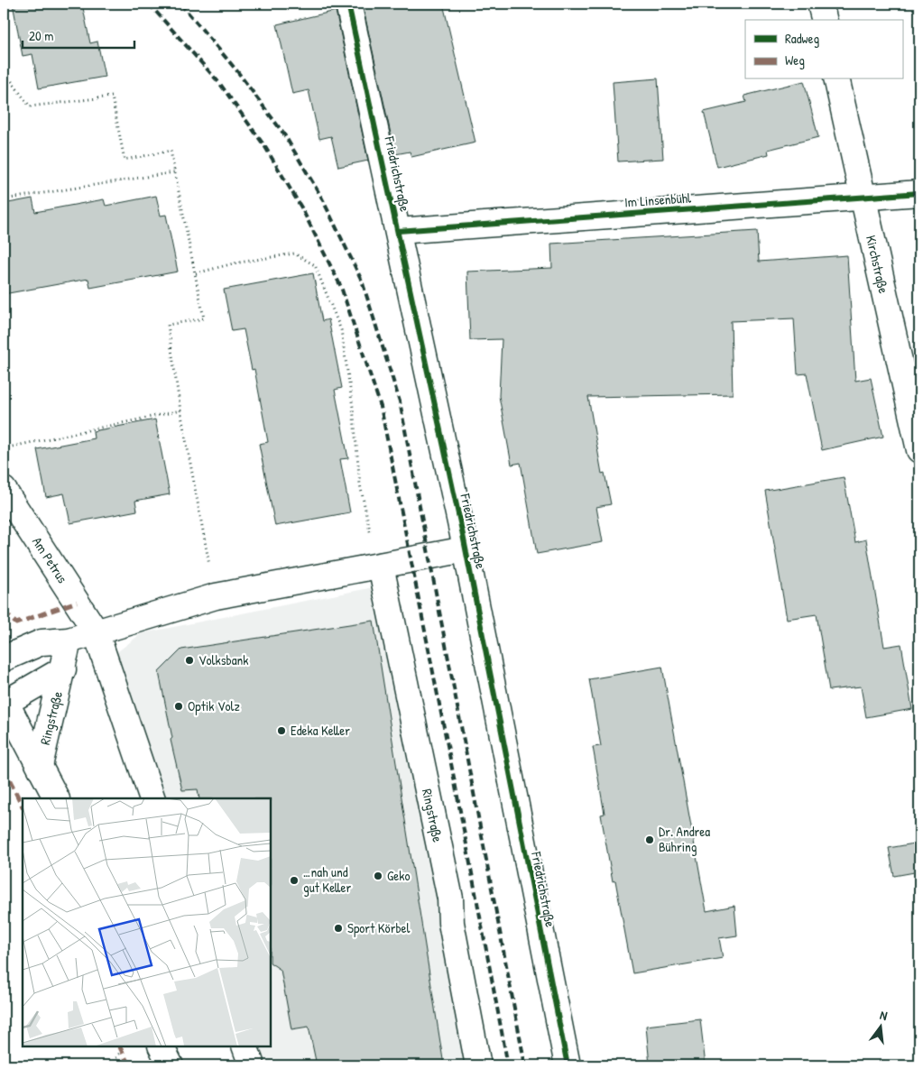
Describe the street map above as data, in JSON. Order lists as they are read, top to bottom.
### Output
{
  "streets": {
    "street": [
      "Friedrichstraße",
      "Im Linsenbühl",
      "Kirchstraße",
      "Am Petrus",
      "Ringstraße"
    ]
  },
  "crossings": [
    ["Friedrichstraße", "Im Linsenbühl"],
    ["Im Linsenbühl", "Kirchstraße"]
  ],
  "places": [
    "Volksbank",
    "Optik Volz",
    "Edeka Keller",
    "Dr. Andrea Bühring",
    "Geko",
    "…nah und gut Keller",
    "Sport Körbel"
  ],
  "legend": ["Radweg", "Weg"],
  "scale_bar": "20 m",
  "north": "top"
}
